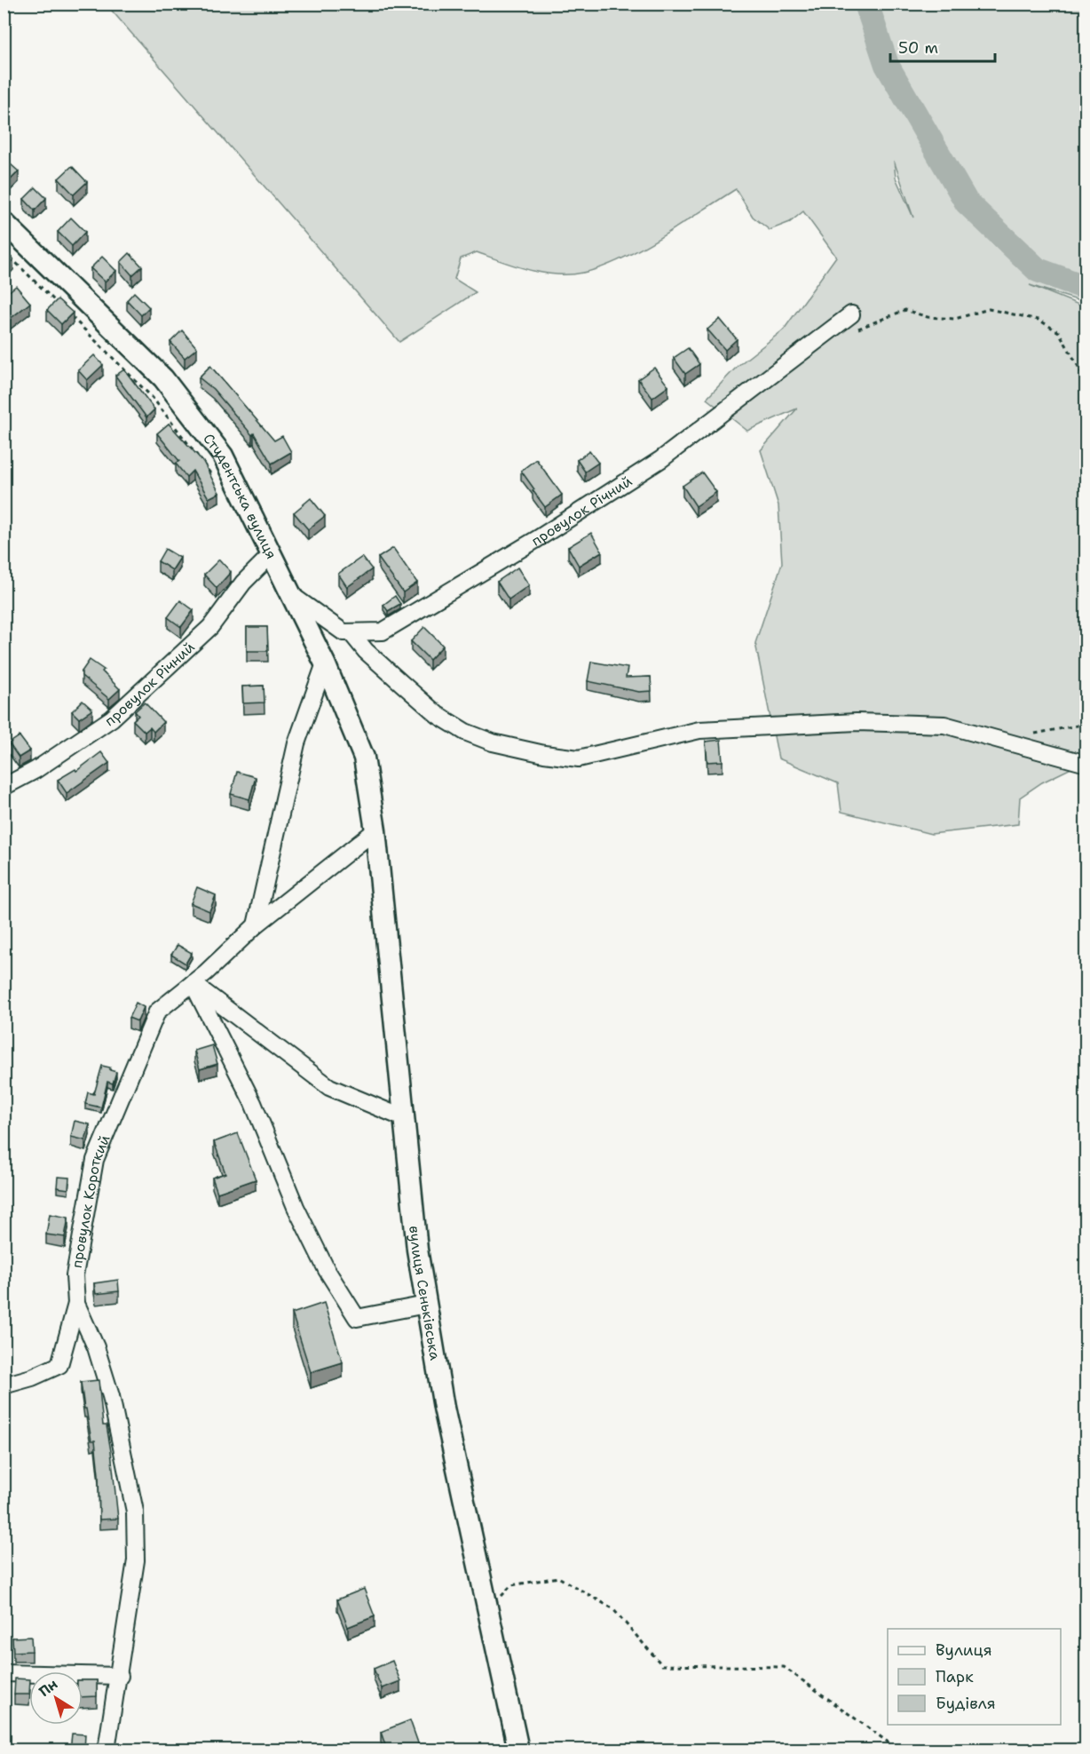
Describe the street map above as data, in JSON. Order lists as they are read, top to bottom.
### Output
{
  "streets": {
    "main road": ["Студентська вулиця", "вулиця Сенькiвська"],
    "street": ["провулок Рiчний", "провулок Річний", "провулок Короткий"]
  },
  "crossings": [
    ["Студентська вулиця", "провулок Рiчний"],
    ["Студентська вулиця", "провулок Річний"],
    ["Студентська вулиця", "провулок Короткий"],
    ["Студентська вулиця", "вулиця Сенькiвська"],
    ["провулок Короткий", "вулиця Сенькiвська"]
  ],
  "legend": ["Вулиця", "Парк", "Будівля"],
  "scale_bar": "50 m",
  "north": "top left"
}
